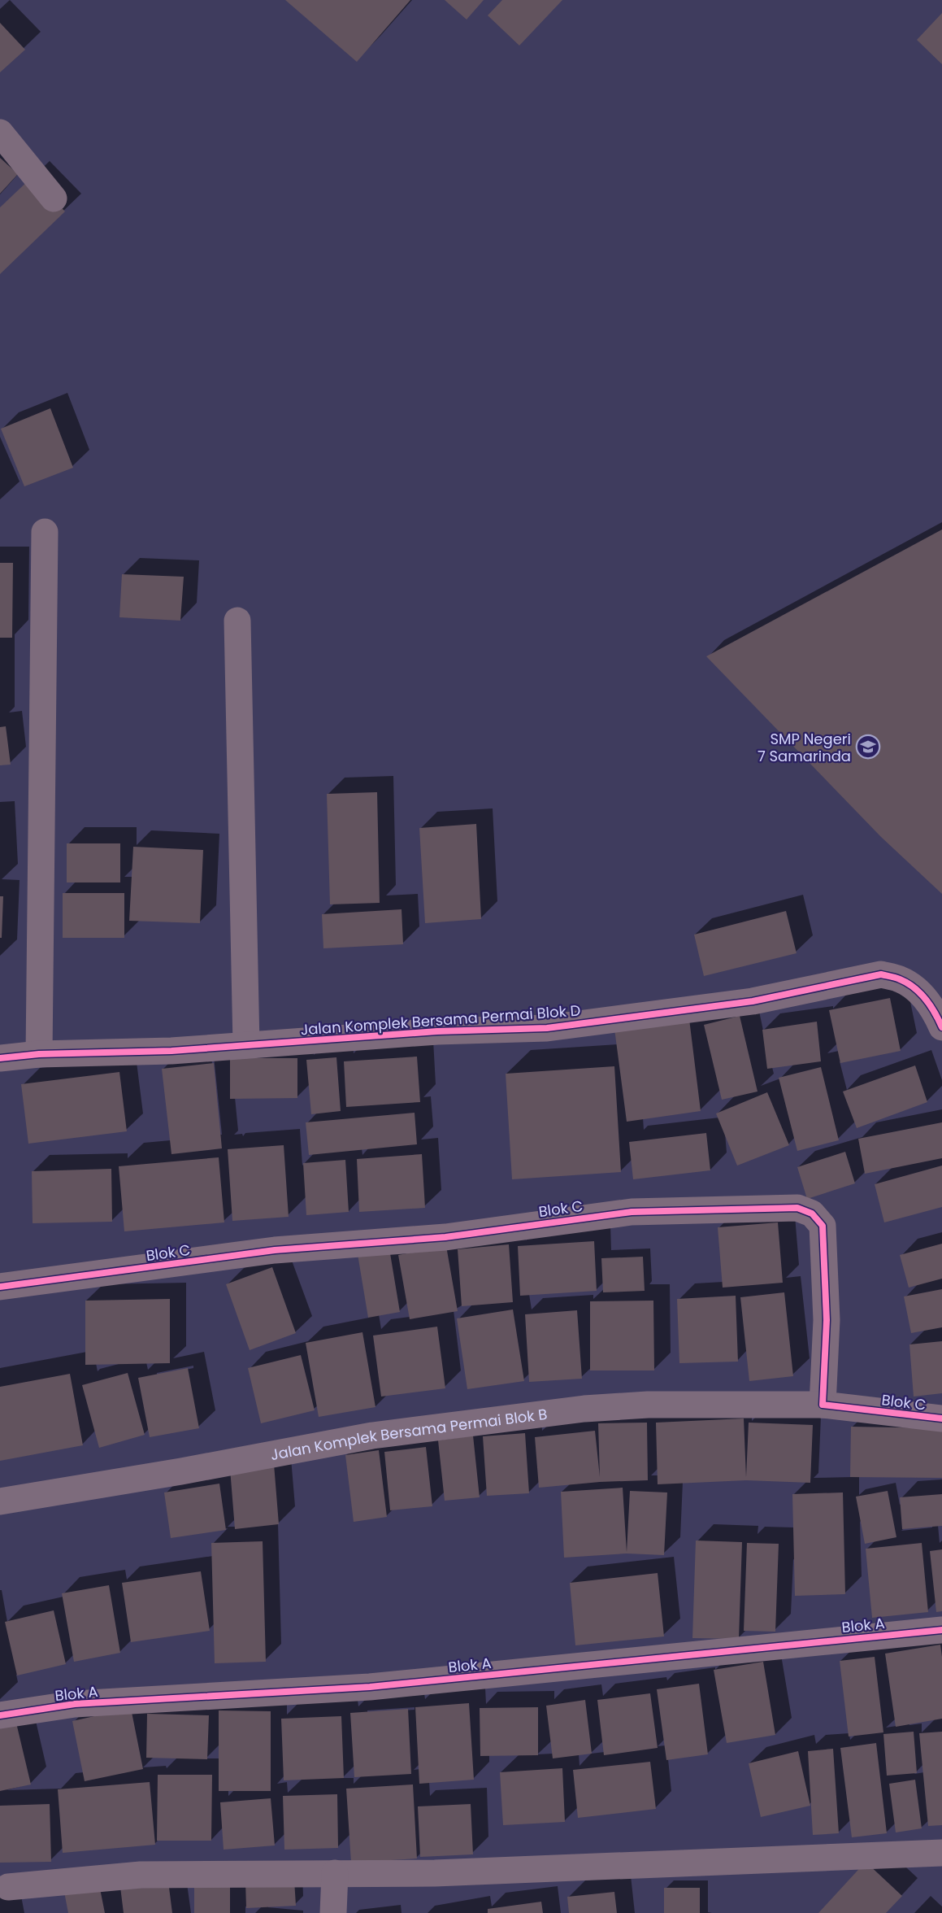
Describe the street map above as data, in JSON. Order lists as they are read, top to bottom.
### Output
{
  "streets": {
    "street": [
      "Jalan Komplek Bersama Permai Blok D",
      "Blok C",
      "Jalan Komplek Bersama Permai Blok B",
      "Blok A"
    ]
  },
  "crossings": [
    ["Blok C", "Jalan Komplek Bersama Permai Blok B"]
  ],
  "places": {
    "school or university": ["SMP Negeri 7 Samarinda"]
  }
}
